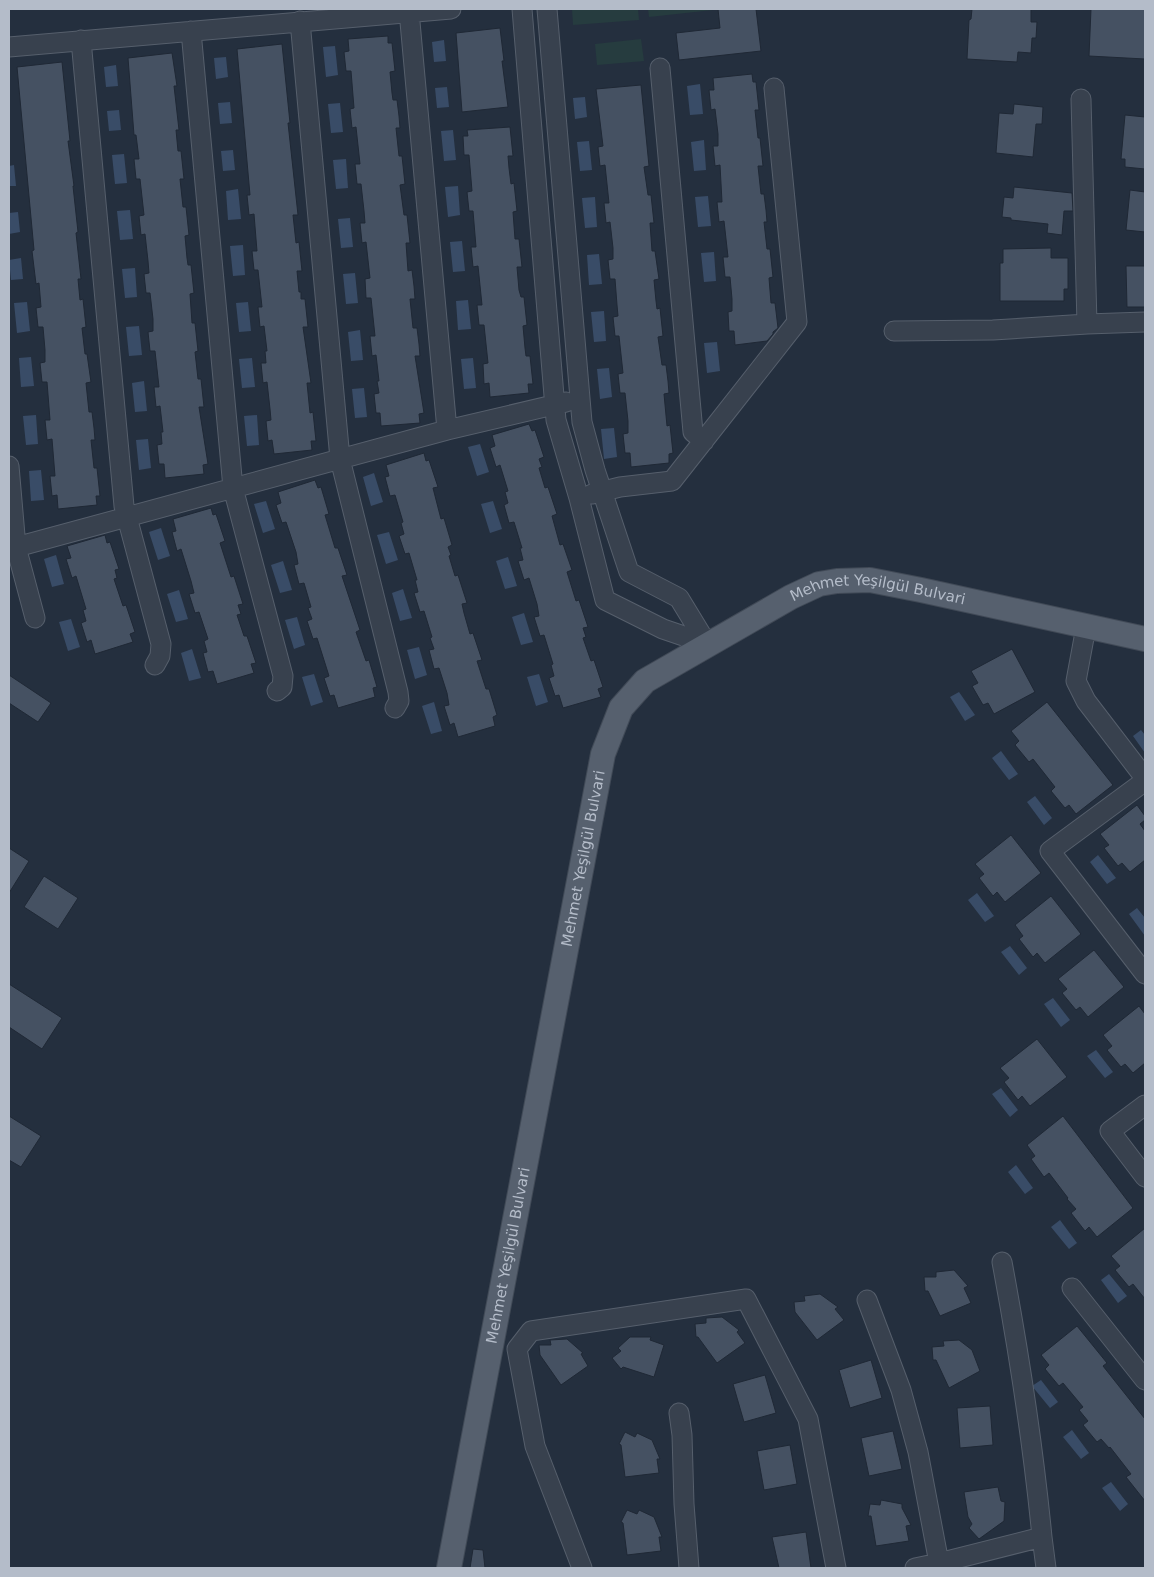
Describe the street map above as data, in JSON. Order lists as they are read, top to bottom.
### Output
{
  "streets": {
    "main road": ["Mehmet Yeşilgül Bulvari"]
  }
}
